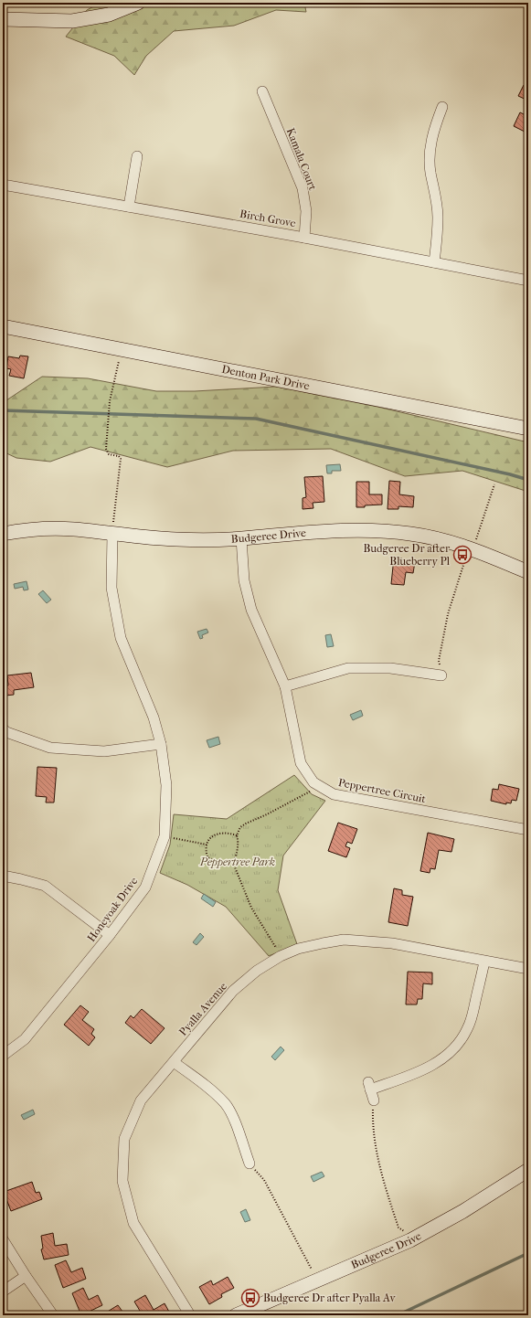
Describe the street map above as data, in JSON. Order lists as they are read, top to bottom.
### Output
{
  "streets": {
    "street": [
      "Kamala Court",
      "Birch Grove",
      "Denton Park Drive",
      "Budgeree Drive",
      "Peppertree Circuit",
      "Honeyoak Drive",
      "Pyalla Avenue"
    ]
  },
  "crossings": [
    ["Kamala Court", "Birch Grove"],
    ["Budgeree Drive", "Peppertree Circuit"],
    ["Budgeree Drive", "Honeyoak Drive"]
  ],
  "parks": ["Peppertree Park"],
  "places": {
    "bus stop": ["Budgeree Dr after Blueberry Pl", "Budgeree Dr after Pyalla Av"]
  }
}
